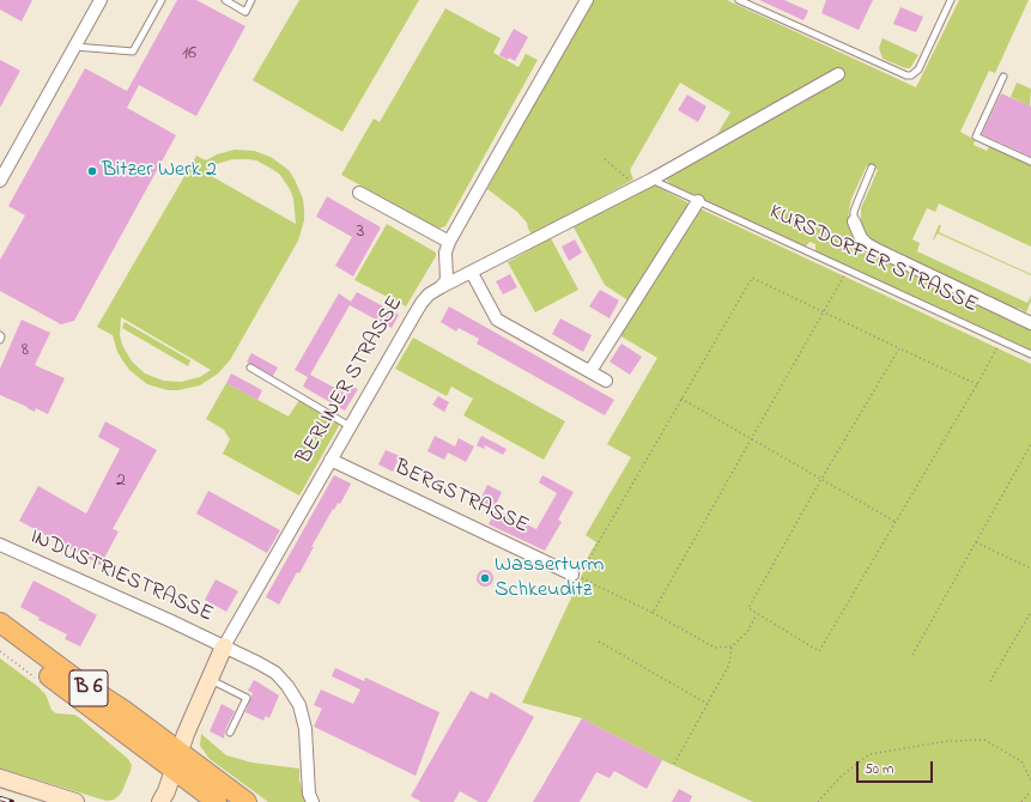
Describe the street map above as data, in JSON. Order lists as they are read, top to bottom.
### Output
{
  "streets": {
    "main road": ["B 6"],
    "street": ["BERLINER STRASSE", "BERGSTRASSE", "INDUSTRIESTRASSE"],
    "lane": ["KURSDORFER STRASSE"]
  },
  "crossings": [
    ["BERLINER STRASSE", "BERGSTRASSE"],
    ["BERLINER STRASSE", "INDUSTRIESTRASSE"],
    ["BERLINER STRASSE", "B 6"]
  ],
  "places": ["Bitzer Werk 2", "Wasserturm Schkeuditz"],
  "house_numbers": [
    "16",
    "3",
    "8",
    "2"
  ],
  "scale_bar": "50 m"
}
